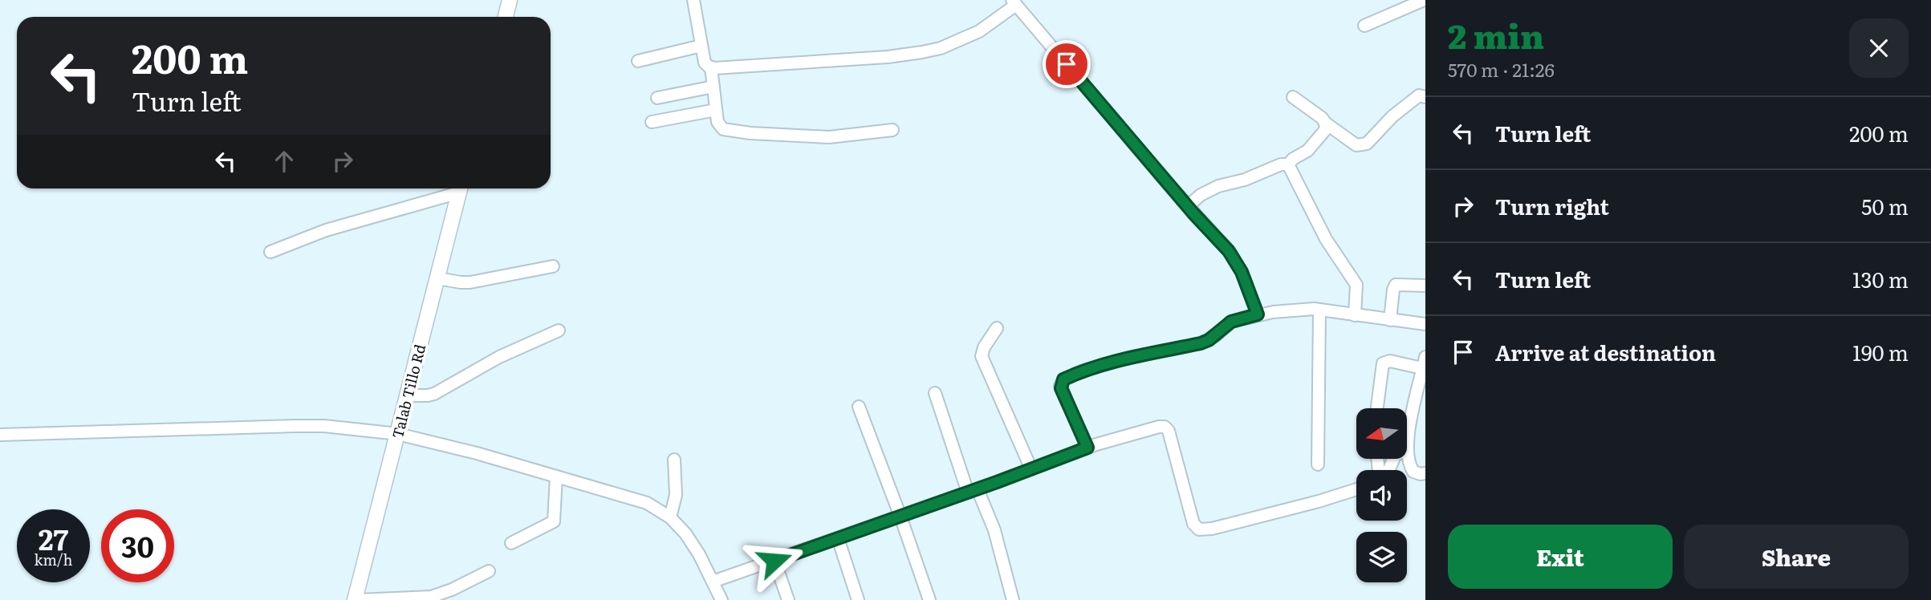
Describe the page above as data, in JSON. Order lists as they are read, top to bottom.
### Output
{
  "streets": {
    "main road": ["Talab Tillo Rd"]
  },
  "north": "left",
  "page": {
    "heading": ["2 min", "570 m · 21:26"],
    "turn": ["200 m", "Turn left"],
    "list": [
      {
        "name": "Turn left",
        "value": "200 m"
      },
      {
        "name": "Turn right",
        "value": "50 m"
      },
      {
        "name": "Turn left",
        "value": "130 m"
      },
      {
        "name": "Arrive at destination",
        "value": "190 m"
      }
    ],
    "speed": "27 km/h",
    "limit": "30",
    "buttons": ["Exit", "Share"]
  }
}
